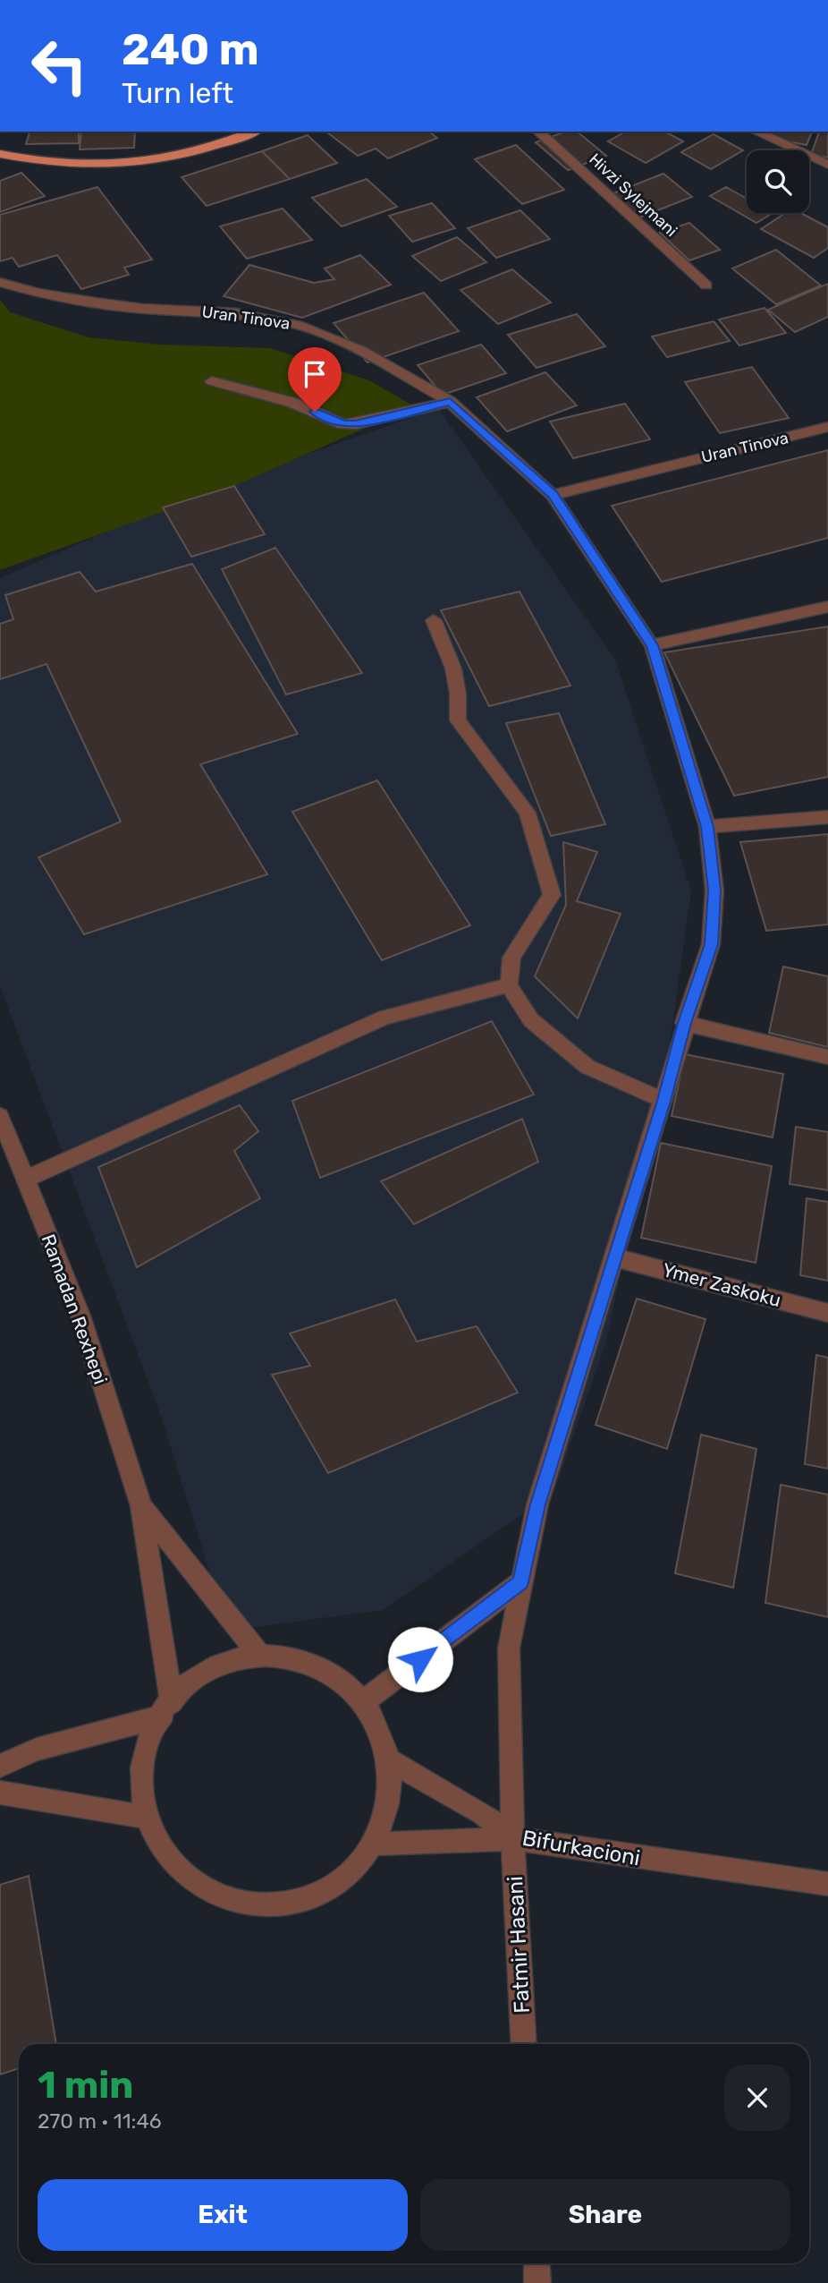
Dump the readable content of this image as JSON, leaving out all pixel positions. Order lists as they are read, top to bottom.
{
  "streets": {
    "street": [
      "Hivzi Sylejmani",
      "Uran Tinova",
      "Ymer Zaskoku",
      "Ramadan Rexhepi",
      "Bifurkacioni",
      "Fatmir Hasani"
    ]
  },
  "crossings": [
    ["Uran Tinova", "Ymer Zaskoku"],
    ["Uran Tinova", "Bifurkacioni"],
    ["Bifurkacioni", "Fatmir Hasani"]
  ],
  "page": {
    "turn": ["240 m", "Turn left"],
    "heading": ["1 min", "270 m · 11:46"],
    "buttons": ["Exit", "Share"]
  }
}
